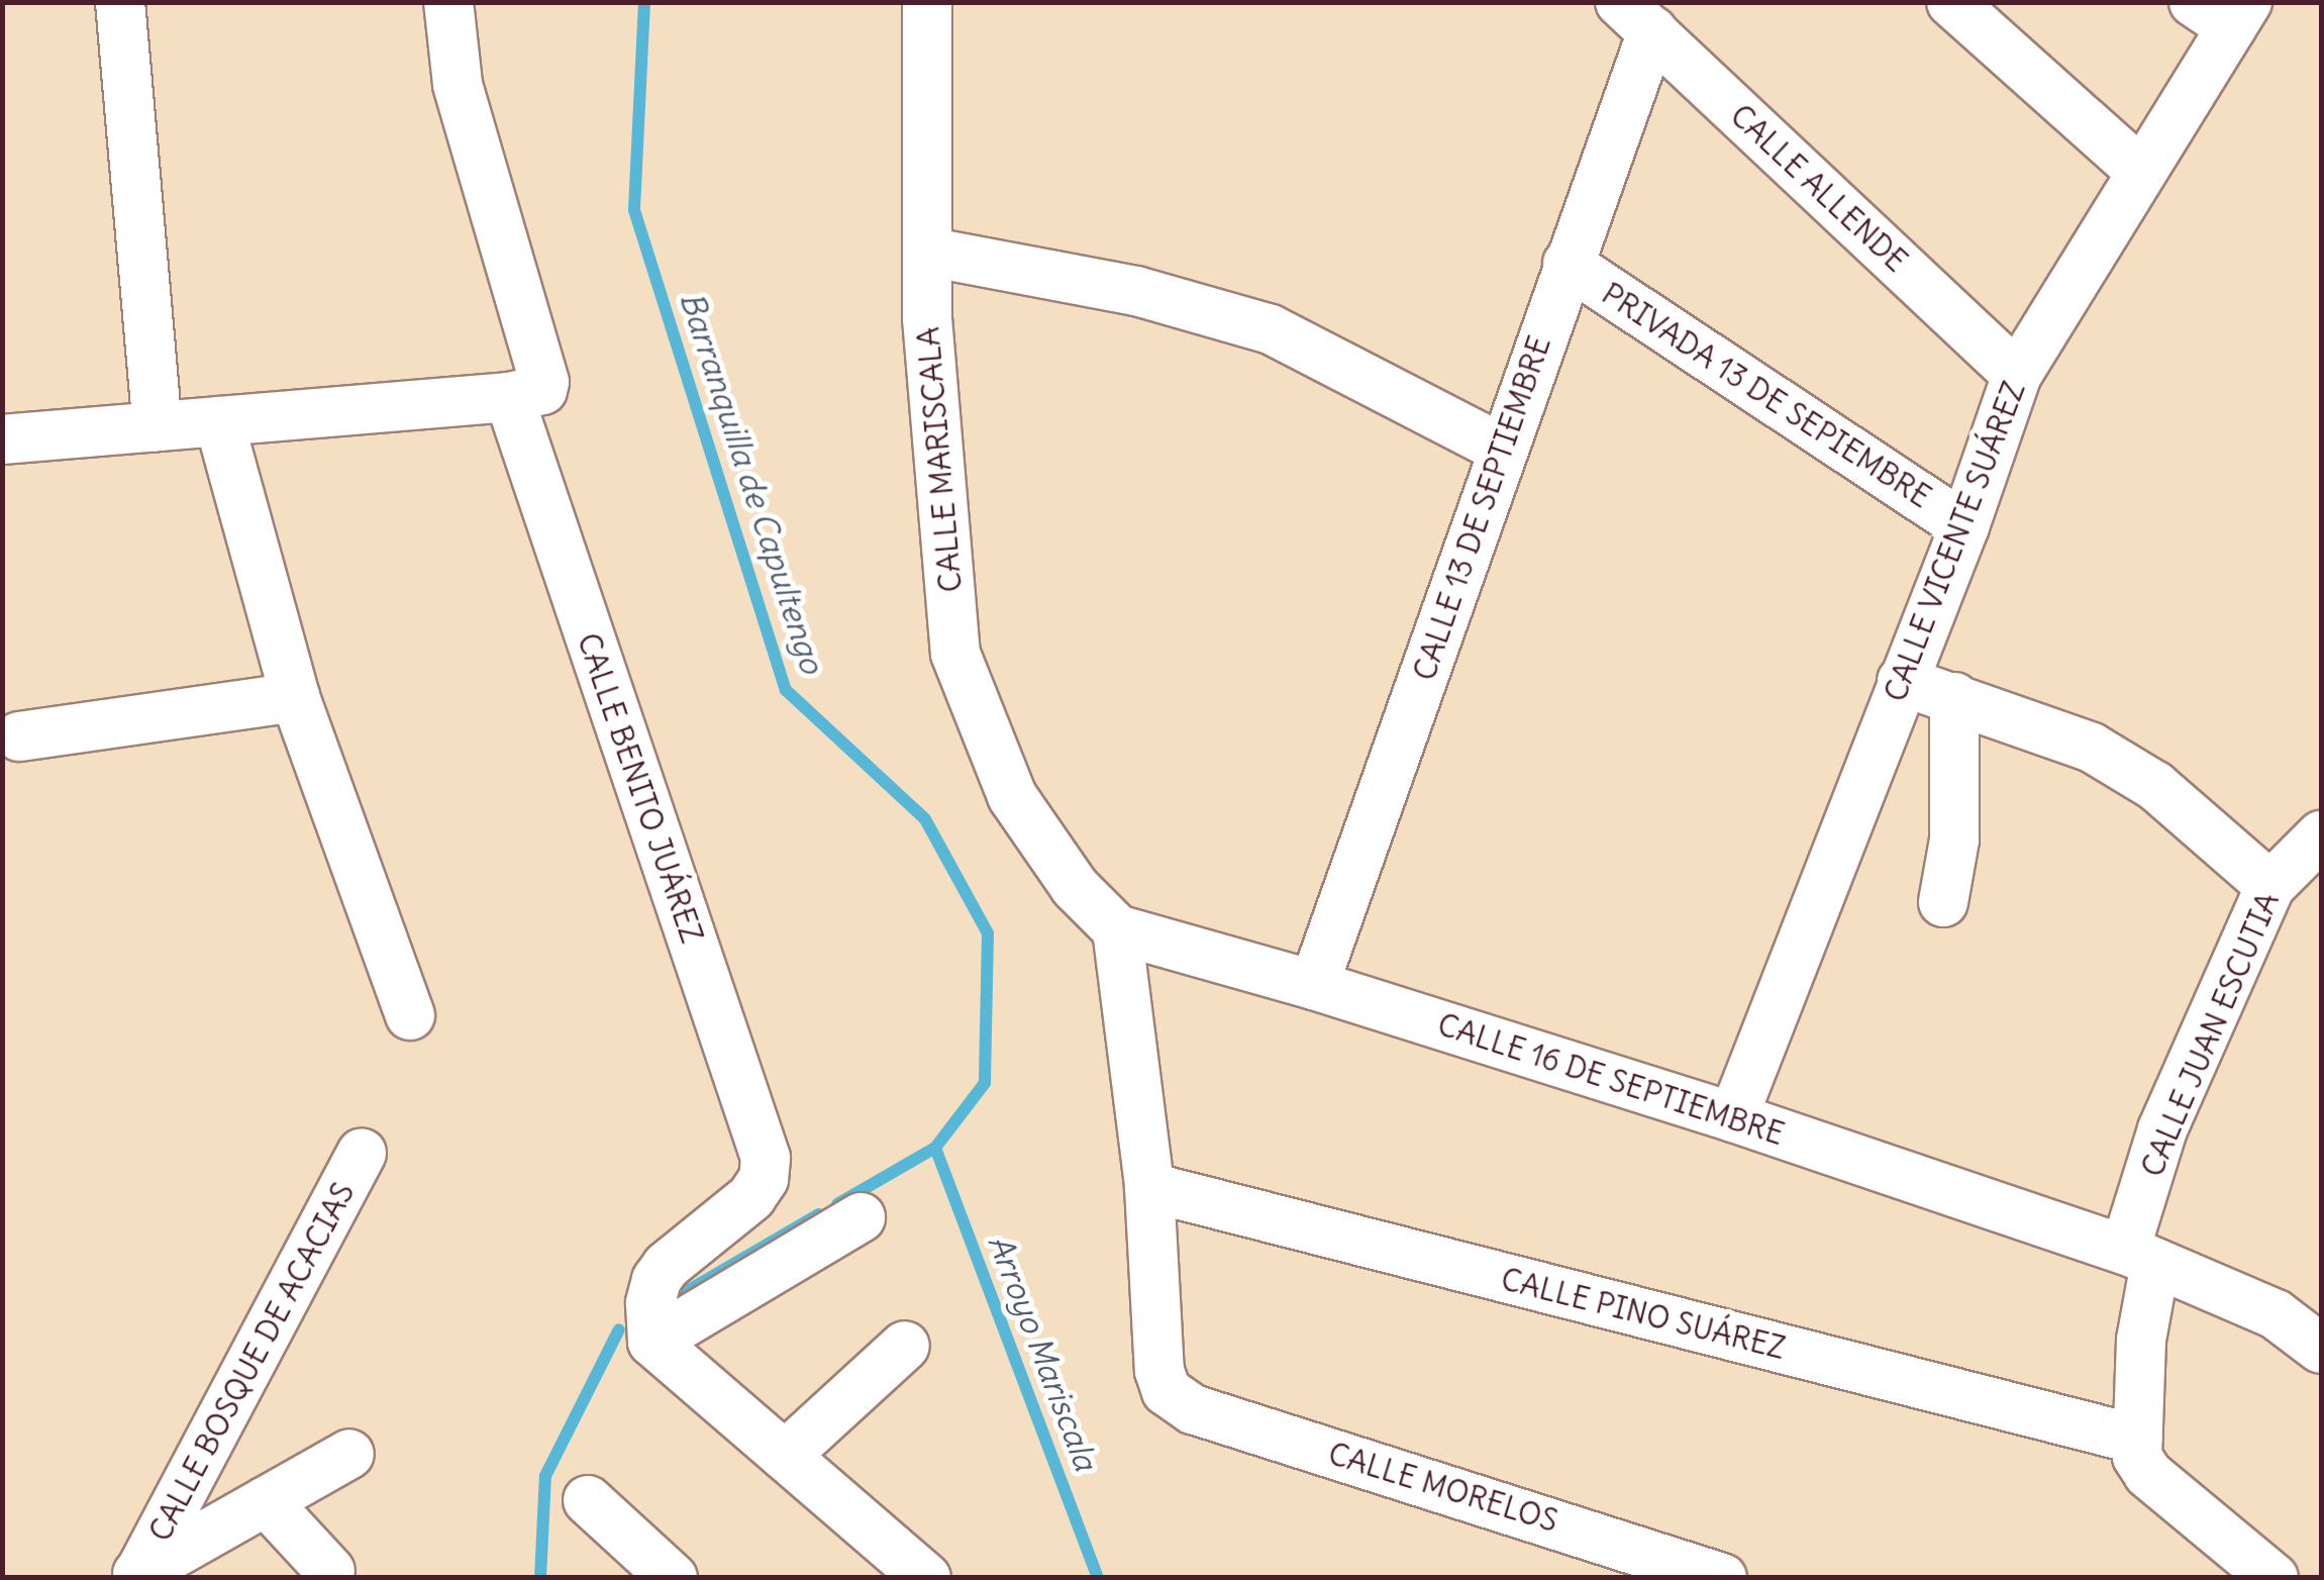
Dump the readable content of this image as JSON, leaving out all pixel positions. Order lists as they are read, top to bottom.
{
  "streets": {
    "street": [
      "CALLE ALLENDE",
      "PRIVADA 13 DE SEPIEMBRE",
      "CALLE MARISCALA",
      "CALLE 13 DE SEPTIEMBRE",
      "CALLE VICENTE SUÁREZ",
      "CALLE BENITO JUÁREZ",
      "CALLE JUAN ESCUTIA",
      "CALLE 16 DE SEPTIEMBRE",
      "CALLE PINO SUÁREZ",
      "CALLE BOSQUE DE ACACIAS",
      "CALLE MORELOS"
    ]
  },
  "crossings": [
    ["CALLE ALLENDE", "CALLE 13 DE SEPTIEMBRE"],
    ["CALLE ALLENDE", "CALLE VICENTE SUÁREZ"],
    ["PRIVADA 13 DE SEPIEMBRE", "CALLE 13 DE SEPTIEMBRE"],
    ["PRIVADA 13 DE SEPIEMBRE", "CALLE VICENTE SUÁREZ"],
    ["CALLE MARISCALA", "CALLE 16 DE SEPTIEMBRE"],
    ["CALLE 13 DE SEPTIEMBRE", "CALLE 16 DE SEPTIEMBRE"],
    ["CALLE VICENTE SUÁREZ", "CALLE 16 DE SEPTIEMBRE"],
    ["CALLE JUAN ESCUTIA", "CALLE 16 DE SEPTIEMBRE"],
    ["CALLE PINO SUÁREZ", "CALLE MORELOS"]
  ],
  "water": ["Barranquilla de Capultengo", "Arroyo Mariscala"]
}
